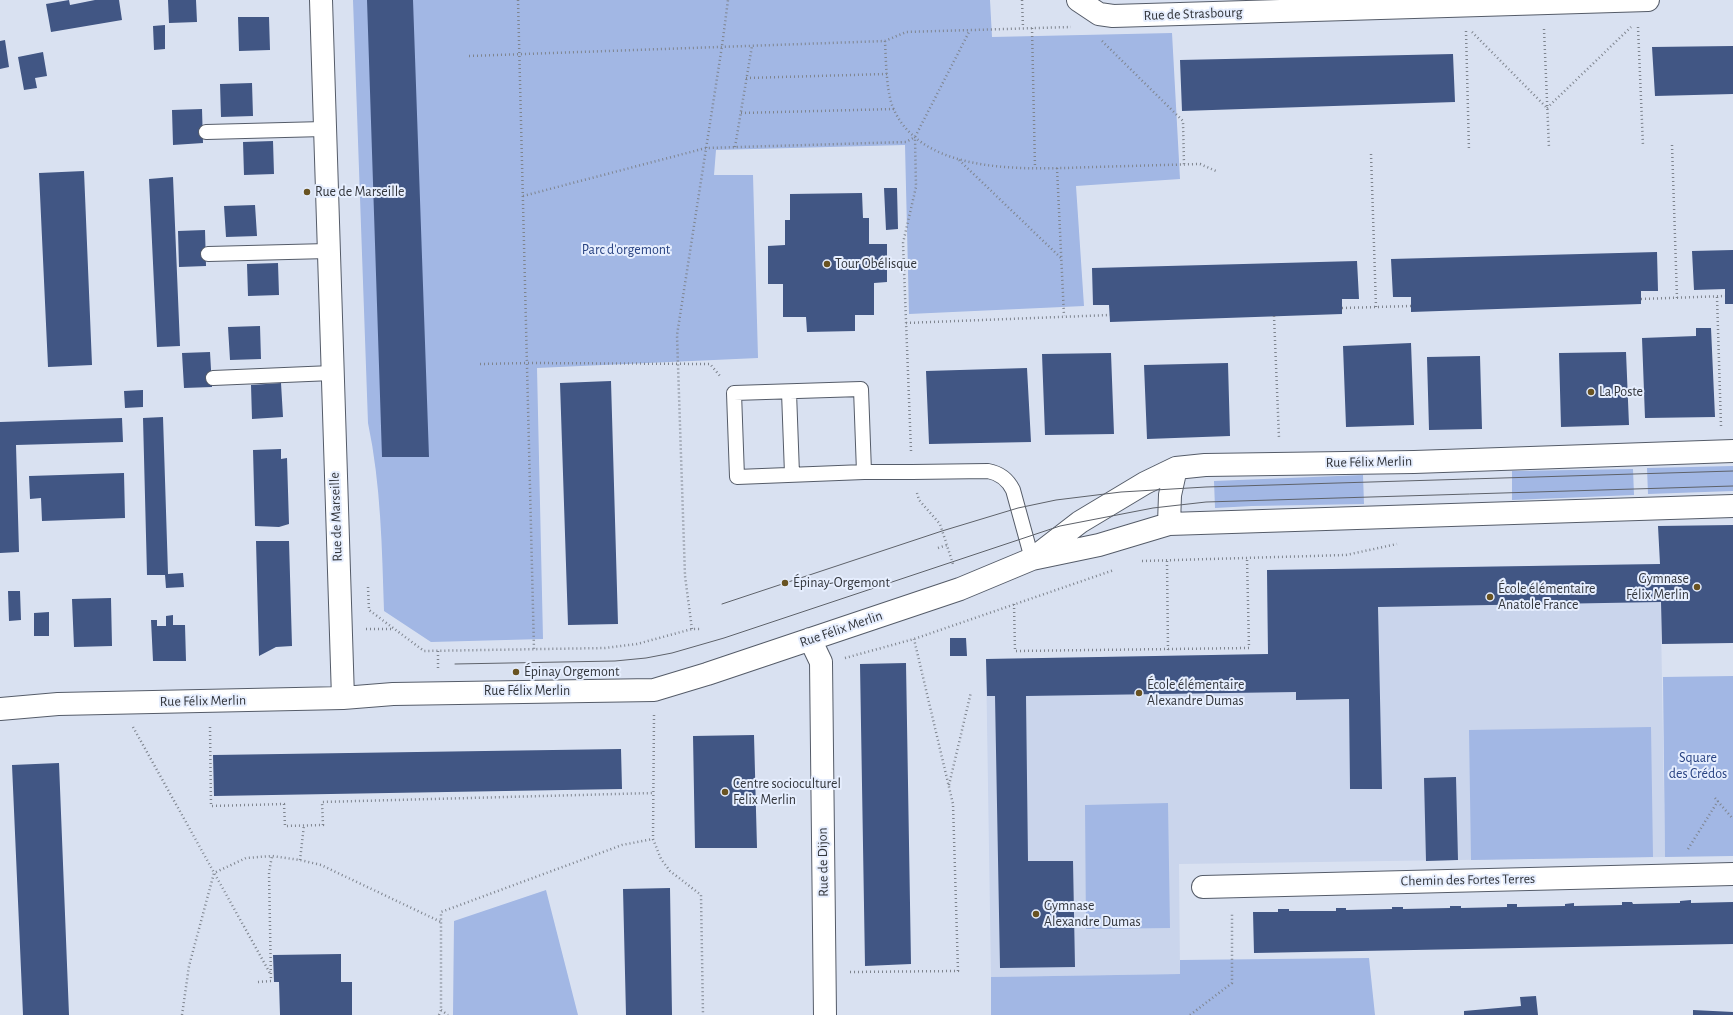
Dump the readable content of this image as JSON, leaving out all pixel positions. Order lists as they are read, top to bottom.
{
  "streets": {
    "street": [
      "Rue de Strasbourg",
      "Rue Félix Merlin",
      "Rue de Marseille",
      "Rue de Dijon",
      "Chemin des Fortes Terres"
    ]
  },
  "crossings": [
    ["Rue Félix Merlin", "Rue de Marseille"],
    ["Rue Félix Merlin", "Rue de Dijon"]
  ],
  "parks": ["Parc d'orgemont", "Square des Crédos"],
  "places": [
    "Rue de Marseille",
    "Tour Obélisque",
    "La Poste",
    "Épinay-Orgemont",
    "Gymnase Félix Merlin",
    "École élémentaire Anatole France",
    "Épinay Orgemont",
    "École élémentaire Alexandre Dumas",
    "Centre socioculturel Felix Merlin",
    "Gymnase Alexandre Dumas"
  ]
}
